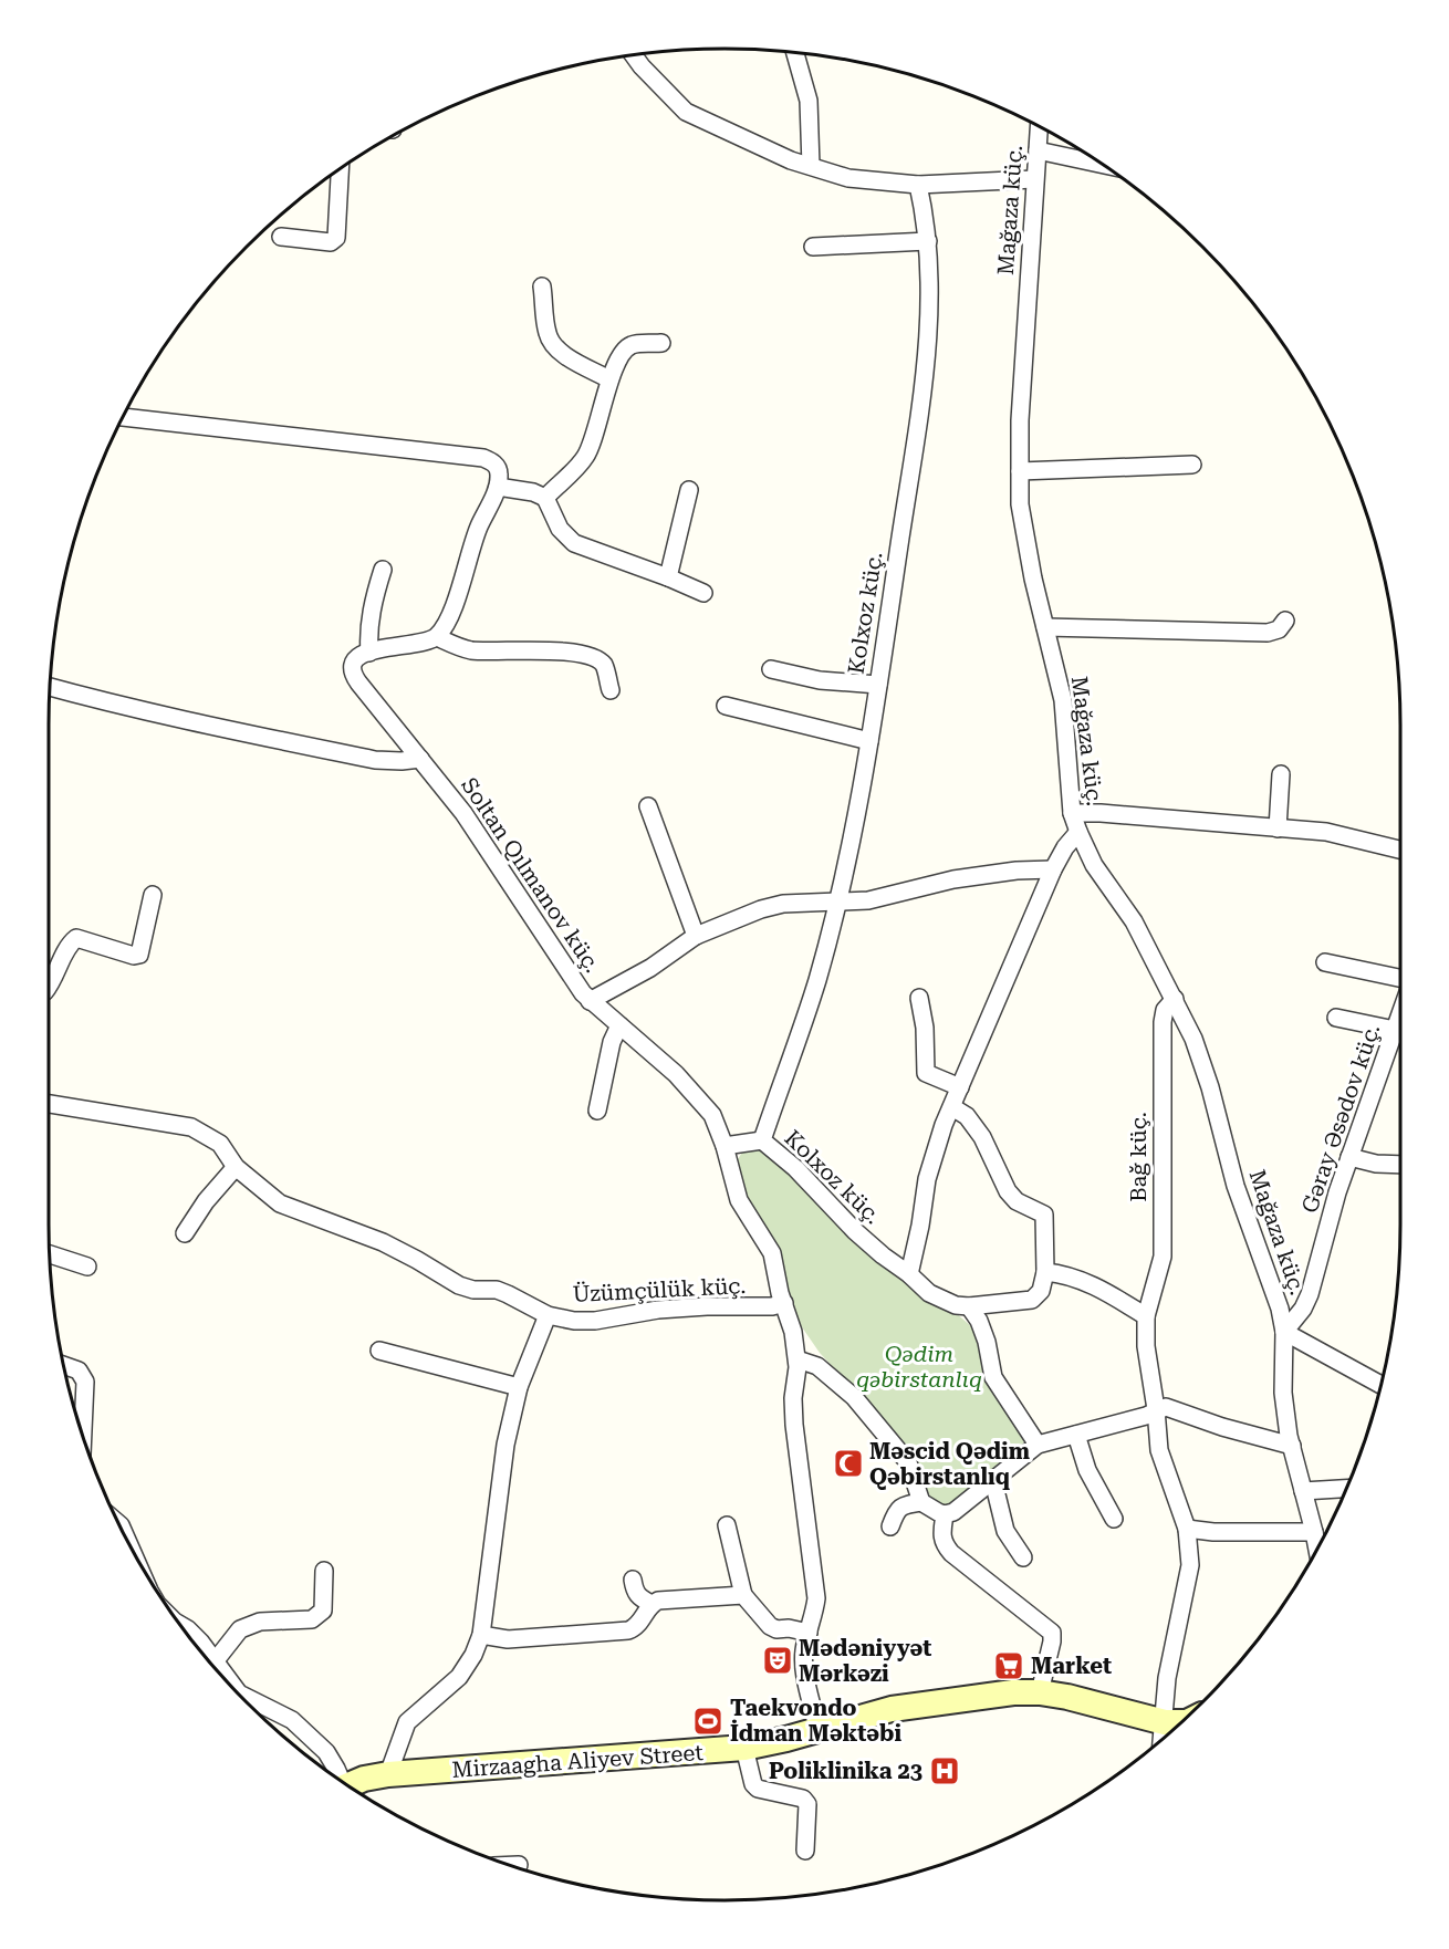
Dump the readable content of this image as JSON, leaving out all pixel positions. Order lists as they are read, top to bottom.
{
  "streets": {
    "street": [
      "Mağaza küç.",
      "Kolxoz küç.",
      "Soltan Qılmanov küç.",
      "Gəray Əsədov küç.",
      "Bağ küç.",
      "Üzümçülük küç.",
      "Mirzaagha Aliyev Street"
    ]
  },
  "crossings": [
    ["Mağaza küç.", "Gəray Əsədov küç."],
    ["Mağaza küç.", "Bağ küç."],
    ["Soltan Qılmanov küç.", "Üzümçülük küç."],
    ["Soltan Qılmanov küç.", "Mirzaagha Aliyev Street"]
  ],
  "parks": ["Qədim qəbirstanlıq"],
  "places": {
    "mosque": ["Məscid Qədim Qəbirstanlıq"],
    "theatre": ["Mədəniyyət Mərkəzi"],
    "supermarket": ["Market"],
    "sports": ["Taekvondo İdman Məktəbi"],
    "hospital": ["Poliklinika 23"]
  }
}
